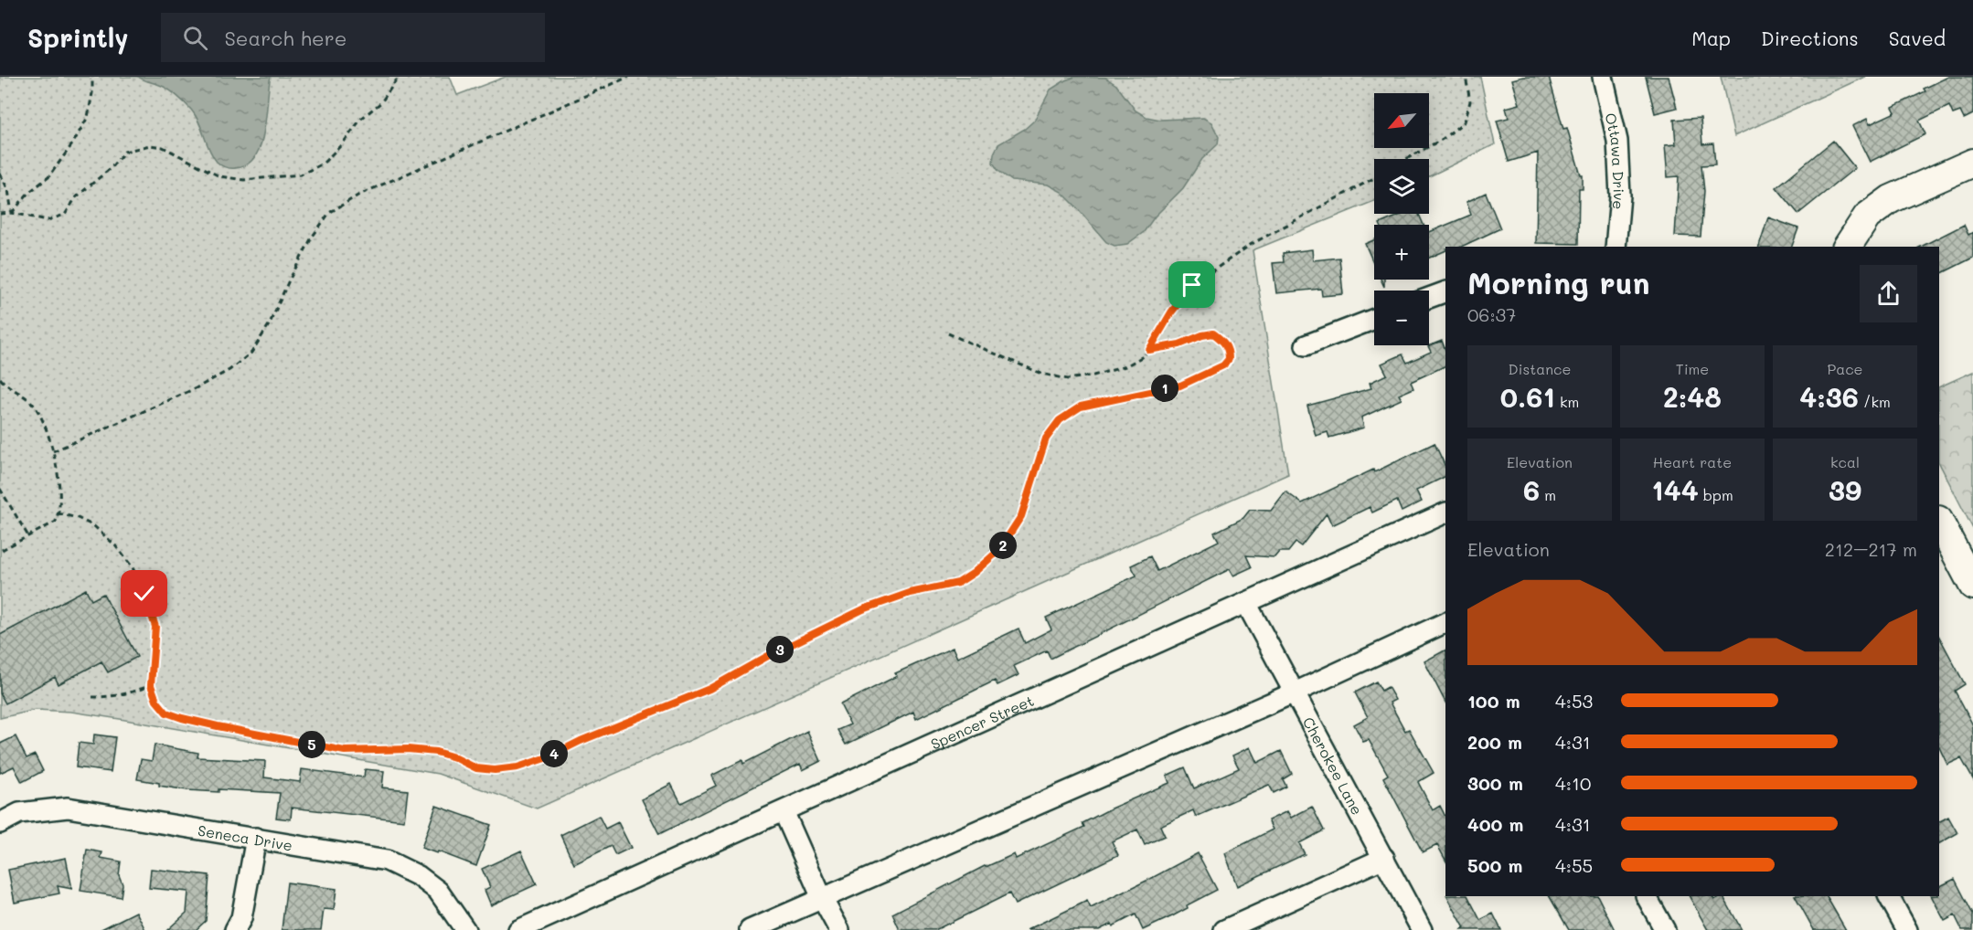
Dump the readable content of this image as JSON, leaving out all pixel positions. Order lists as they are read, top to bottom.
{
  "streets": {
    "street": [
      "Ottawa Drive",
      "Spencer Street",
      "Cherokee Lane",
      "Seneca Drive"
    ]
  },
  "crossings": [
    ["Spencer Street", "Cherokee Lane"]
  ],
  "north": "bottom left",
  "page": {
    "header": "Sprintly",
    "search": "Search here",
    "nav": ["Map", "Directions", "Saved"],
    "map_buttons": ["+", "−"],
    "heading": ["Morning run", "06:37"],
    "stats": [
      ["Distance", "0.61 km"],
      ["Time", "2:48"],
      ["Pace", "4:36 /km"],
      ["Elevation", "6 m"],
      ["Heart rate", "144 bpm"],
      ["kcal", "39"]
    ],
    "pins": [
      "1",
      "2",
      "3",
      "5",
      "4"
    ],
    "chart": ["Elevation", "212–217 m"],
    "list": [
      {
        "name": "100 m",
        "note": "4:53"
      },
      {
        "name": "200 m",
        "note": "4:31"
      },
      {
        "name": "300 m",
        "note": "4:10"
      },
      {
        "name": "400 m",
        "note": "4:31"
      },
      {
        "name": "500 m",
        "note": "4:55"
      }
    ]
  }
}
